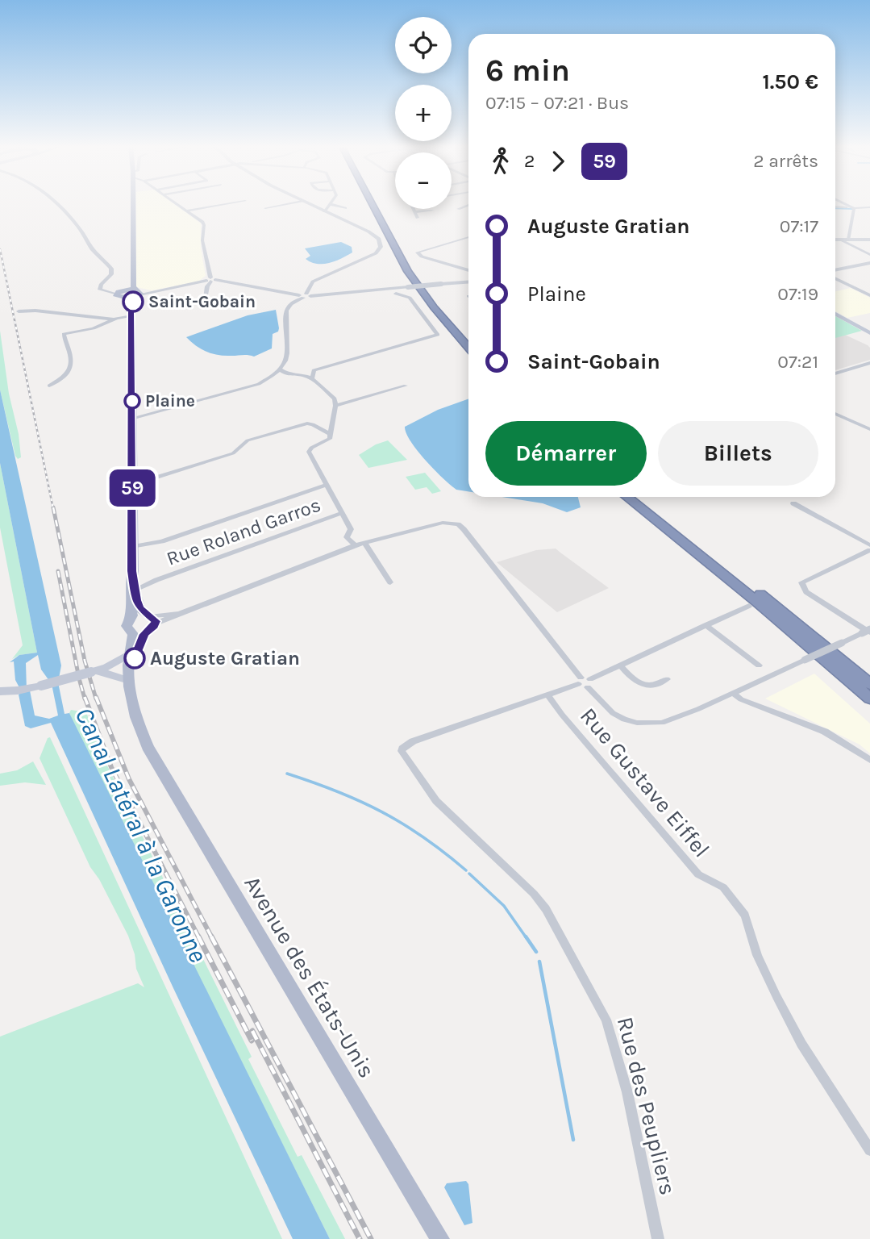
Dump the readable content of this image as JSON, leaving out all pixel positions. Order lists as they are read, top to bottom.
{
  "streets": {
    "main road": ["Avenue des États-Unis"],
    "street": ["Rue Roland Garros", "Rue Gustave Eiffel", "Rue des Peupliers"]
  },
  "crossings": [
    ["Rue Gustave Eiffel", "Rue des Peupliers"]
  ],
  "water": ["Canal Latéral à la Garonne"],
  "places": ["Saint-Gobain", "Plaine", "Auguste Gratian"],
  "lines": ["bus line 59"],
  "page": {
    "on_map": "59",
    "map_buttons": ["+", "−"],
    "heading": ["6 min", "07:15 – 07:21 · Bus", "1.50 €"],
    "legs": ["2", "59", "2 arrêts"],
    "list": [
      {
        "name": "Auguste Gratian",
        "value": "07:17"
      },
      {
        "name": "Plaine",
        "value": "07:19"
      },
      {
        "name": "Saint-Gobain",
        "value": "07:21"
      }
    ],
    "buttons": ["Démarrer", "Billets"]
  }
}
